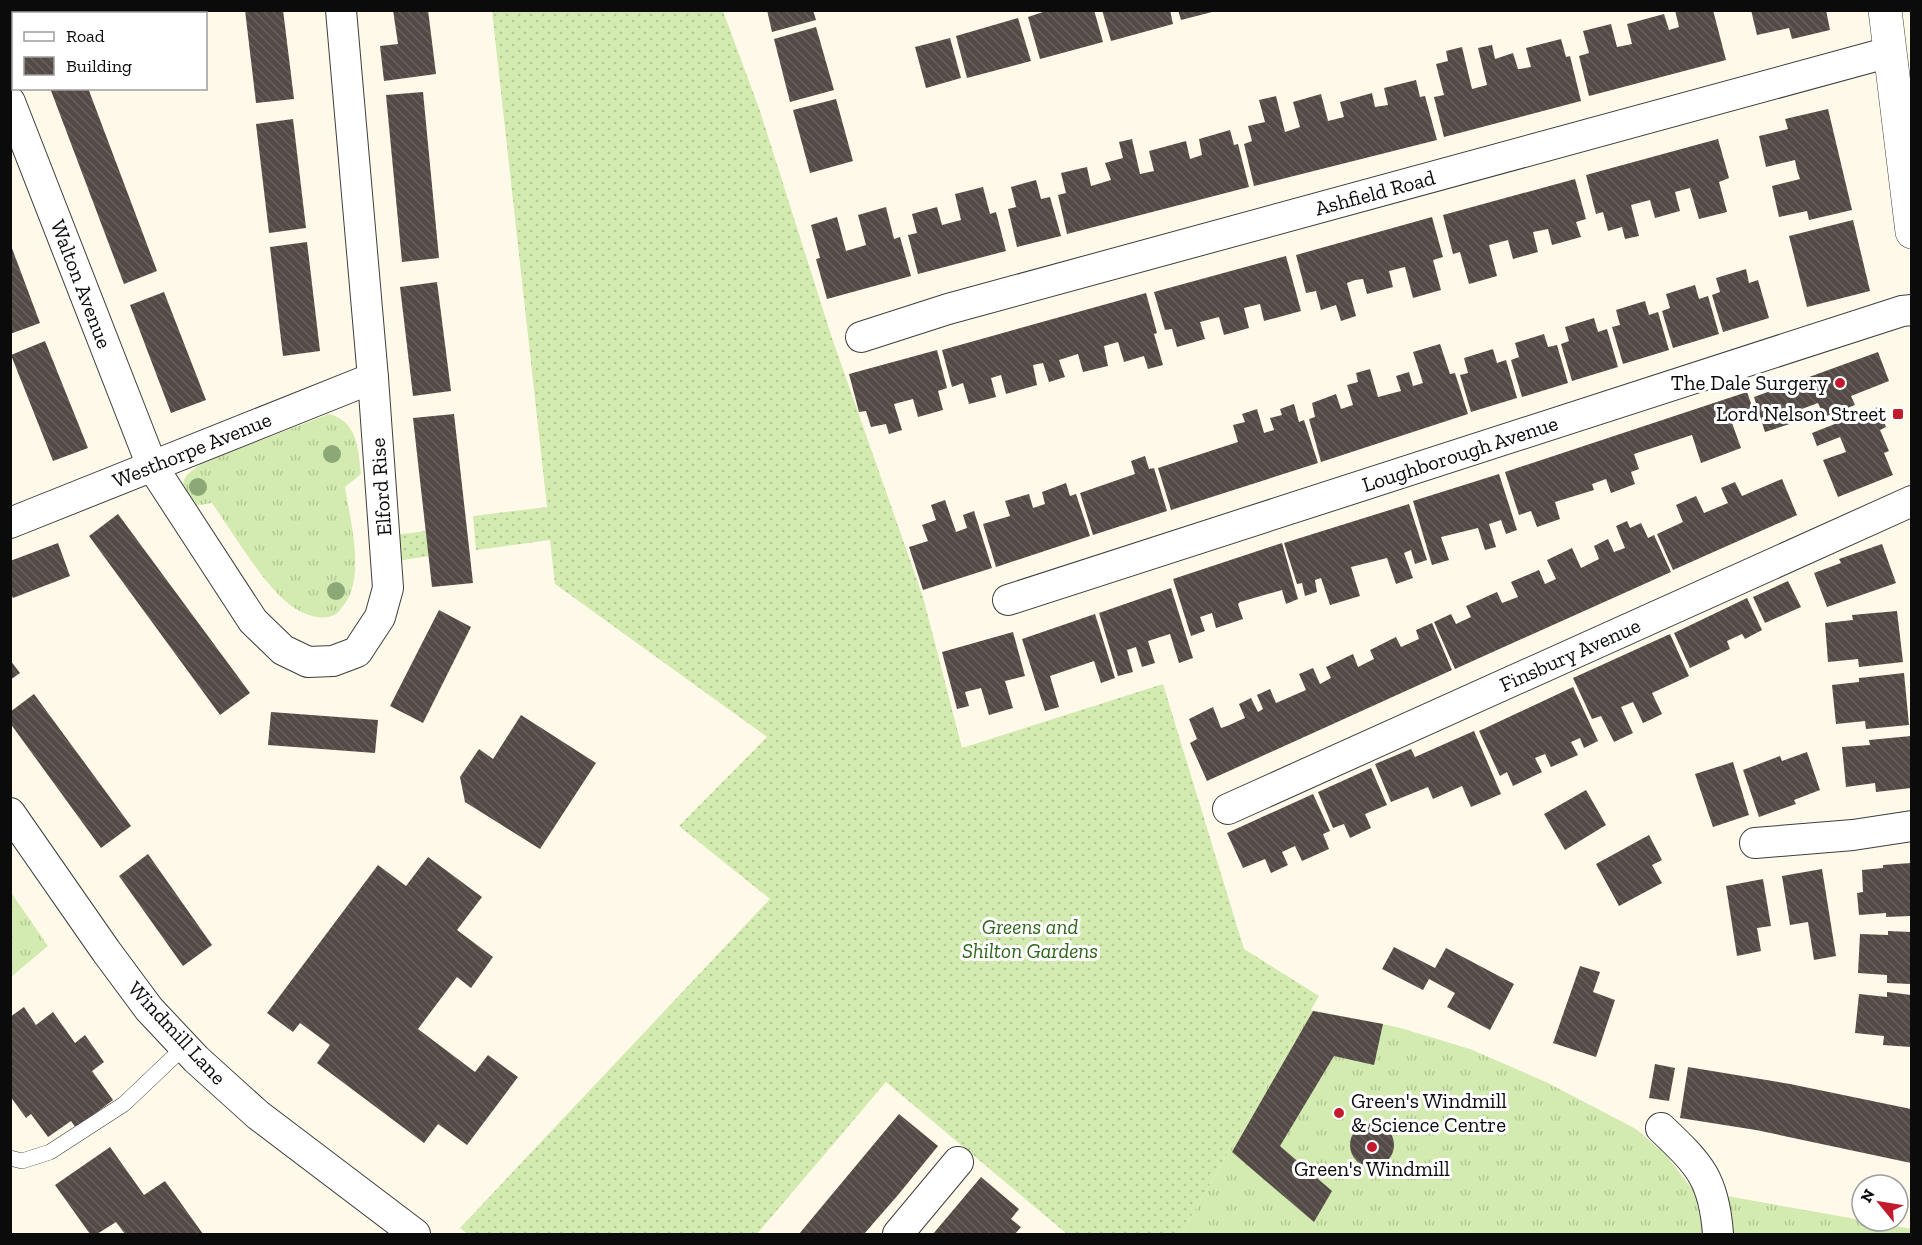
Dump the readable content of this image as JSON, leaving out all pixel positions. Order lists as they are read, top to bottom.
{
  "streets": {
    "street": [
      "Ashfield Road",
      "Walton Avenue",
      "Westhorpe Avenue",
      "Loughborough Avenue",
      "Elford Rise",
      "Finsbury Avenue",
      "Windmill Lane"
    ]
  },
  "crossings": [
    ["Walton Avenue", "Westhorpe Avenue"],
    ["Walton Avenue", "Elford Rise"],
    ["Westhorpe Avenue", "Elford Rise"]
  ],
  "parks": ["Greens and Shilton Gardens"],
  "places": {
    "other": ["The Dale Surgery", "Green's Windmill & Science Centre", "Green's Windmill"],
    "transit": ["Lord Nelson Street"]
  },
  "legend": ["Road", "Building"],
  "north": "top left"
}
